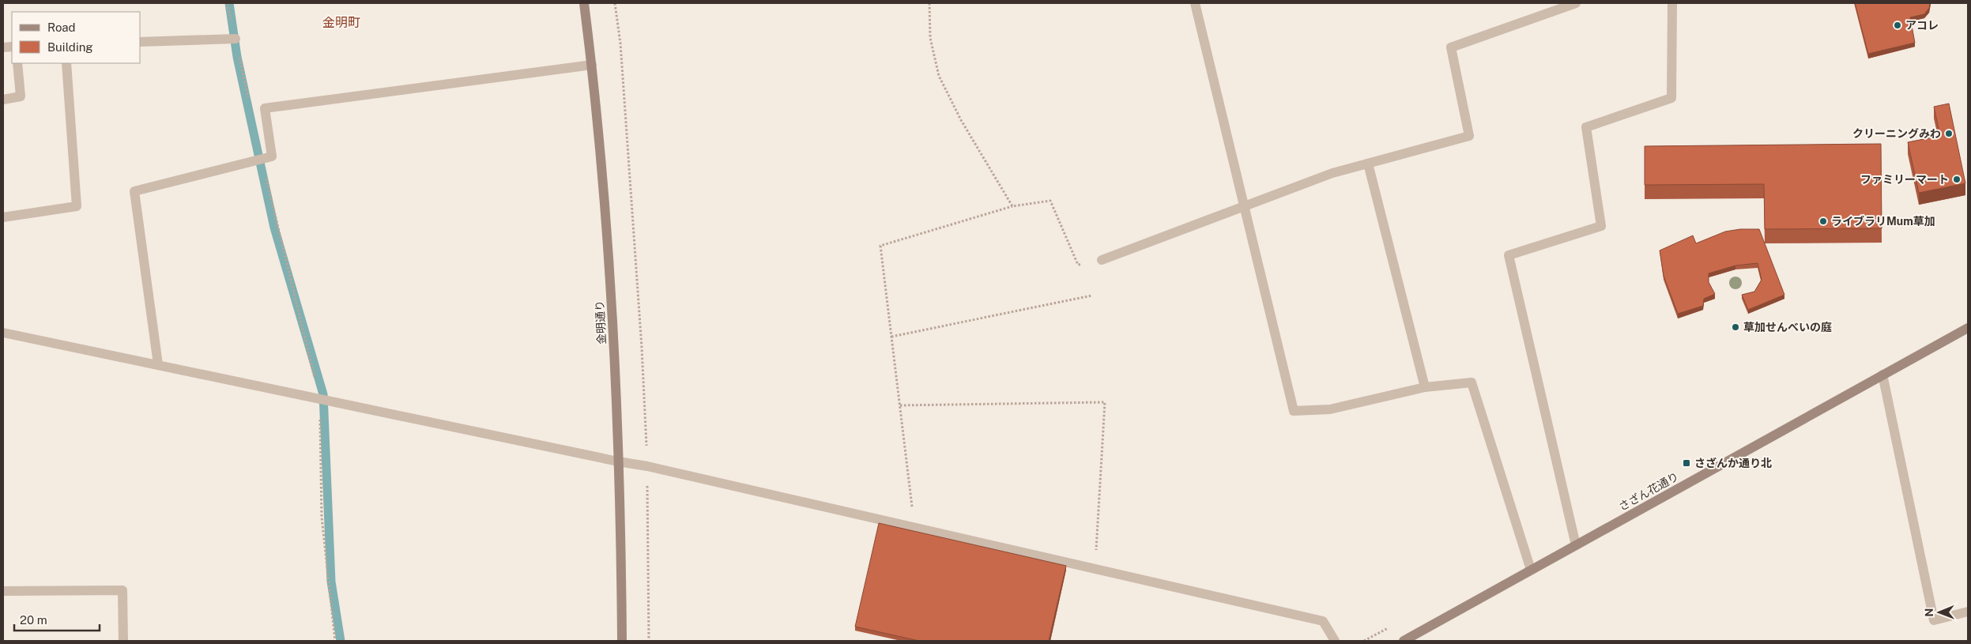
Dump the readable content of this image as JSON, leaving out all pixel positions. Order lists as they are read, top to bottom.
{
  "streets": {
    "street": ["金明通り", "さざん花通り"]
  },
  "districts": ["金明町"],
  "places": {
    "other": [
      "アコレ",
      "クリーニングみわ",
      "ファミリーマート",
      "ライブラリMum草加",
      "草加せんべいの庭"
    ],
    "transit": ["さざんか通り北"]
  },
  "legend": ["Road", "Building"],
  "scale_bar": "20 m",
  "north": "left"
}
